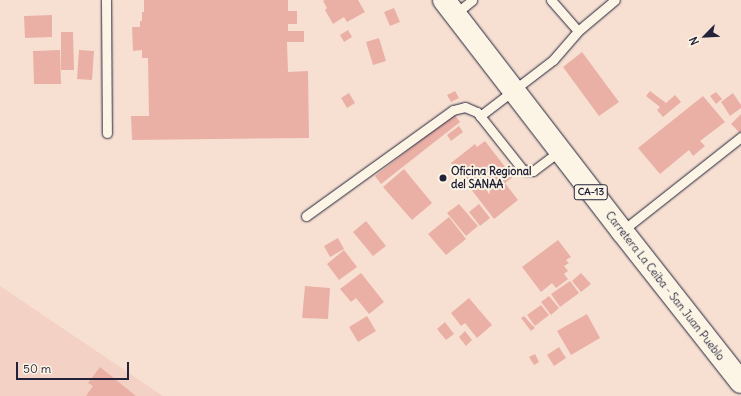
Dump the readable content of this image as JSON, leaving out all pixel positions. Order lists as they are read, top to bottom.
{
  "streets": {
    "main road": ["CA-13", "Carretera La Ceiba - San Juan Pueblo"]
  },
  "places": ["Oficina Regional del SANAA"],
  "scale_bar": "50 m",
  "north": "bottom left"
}
